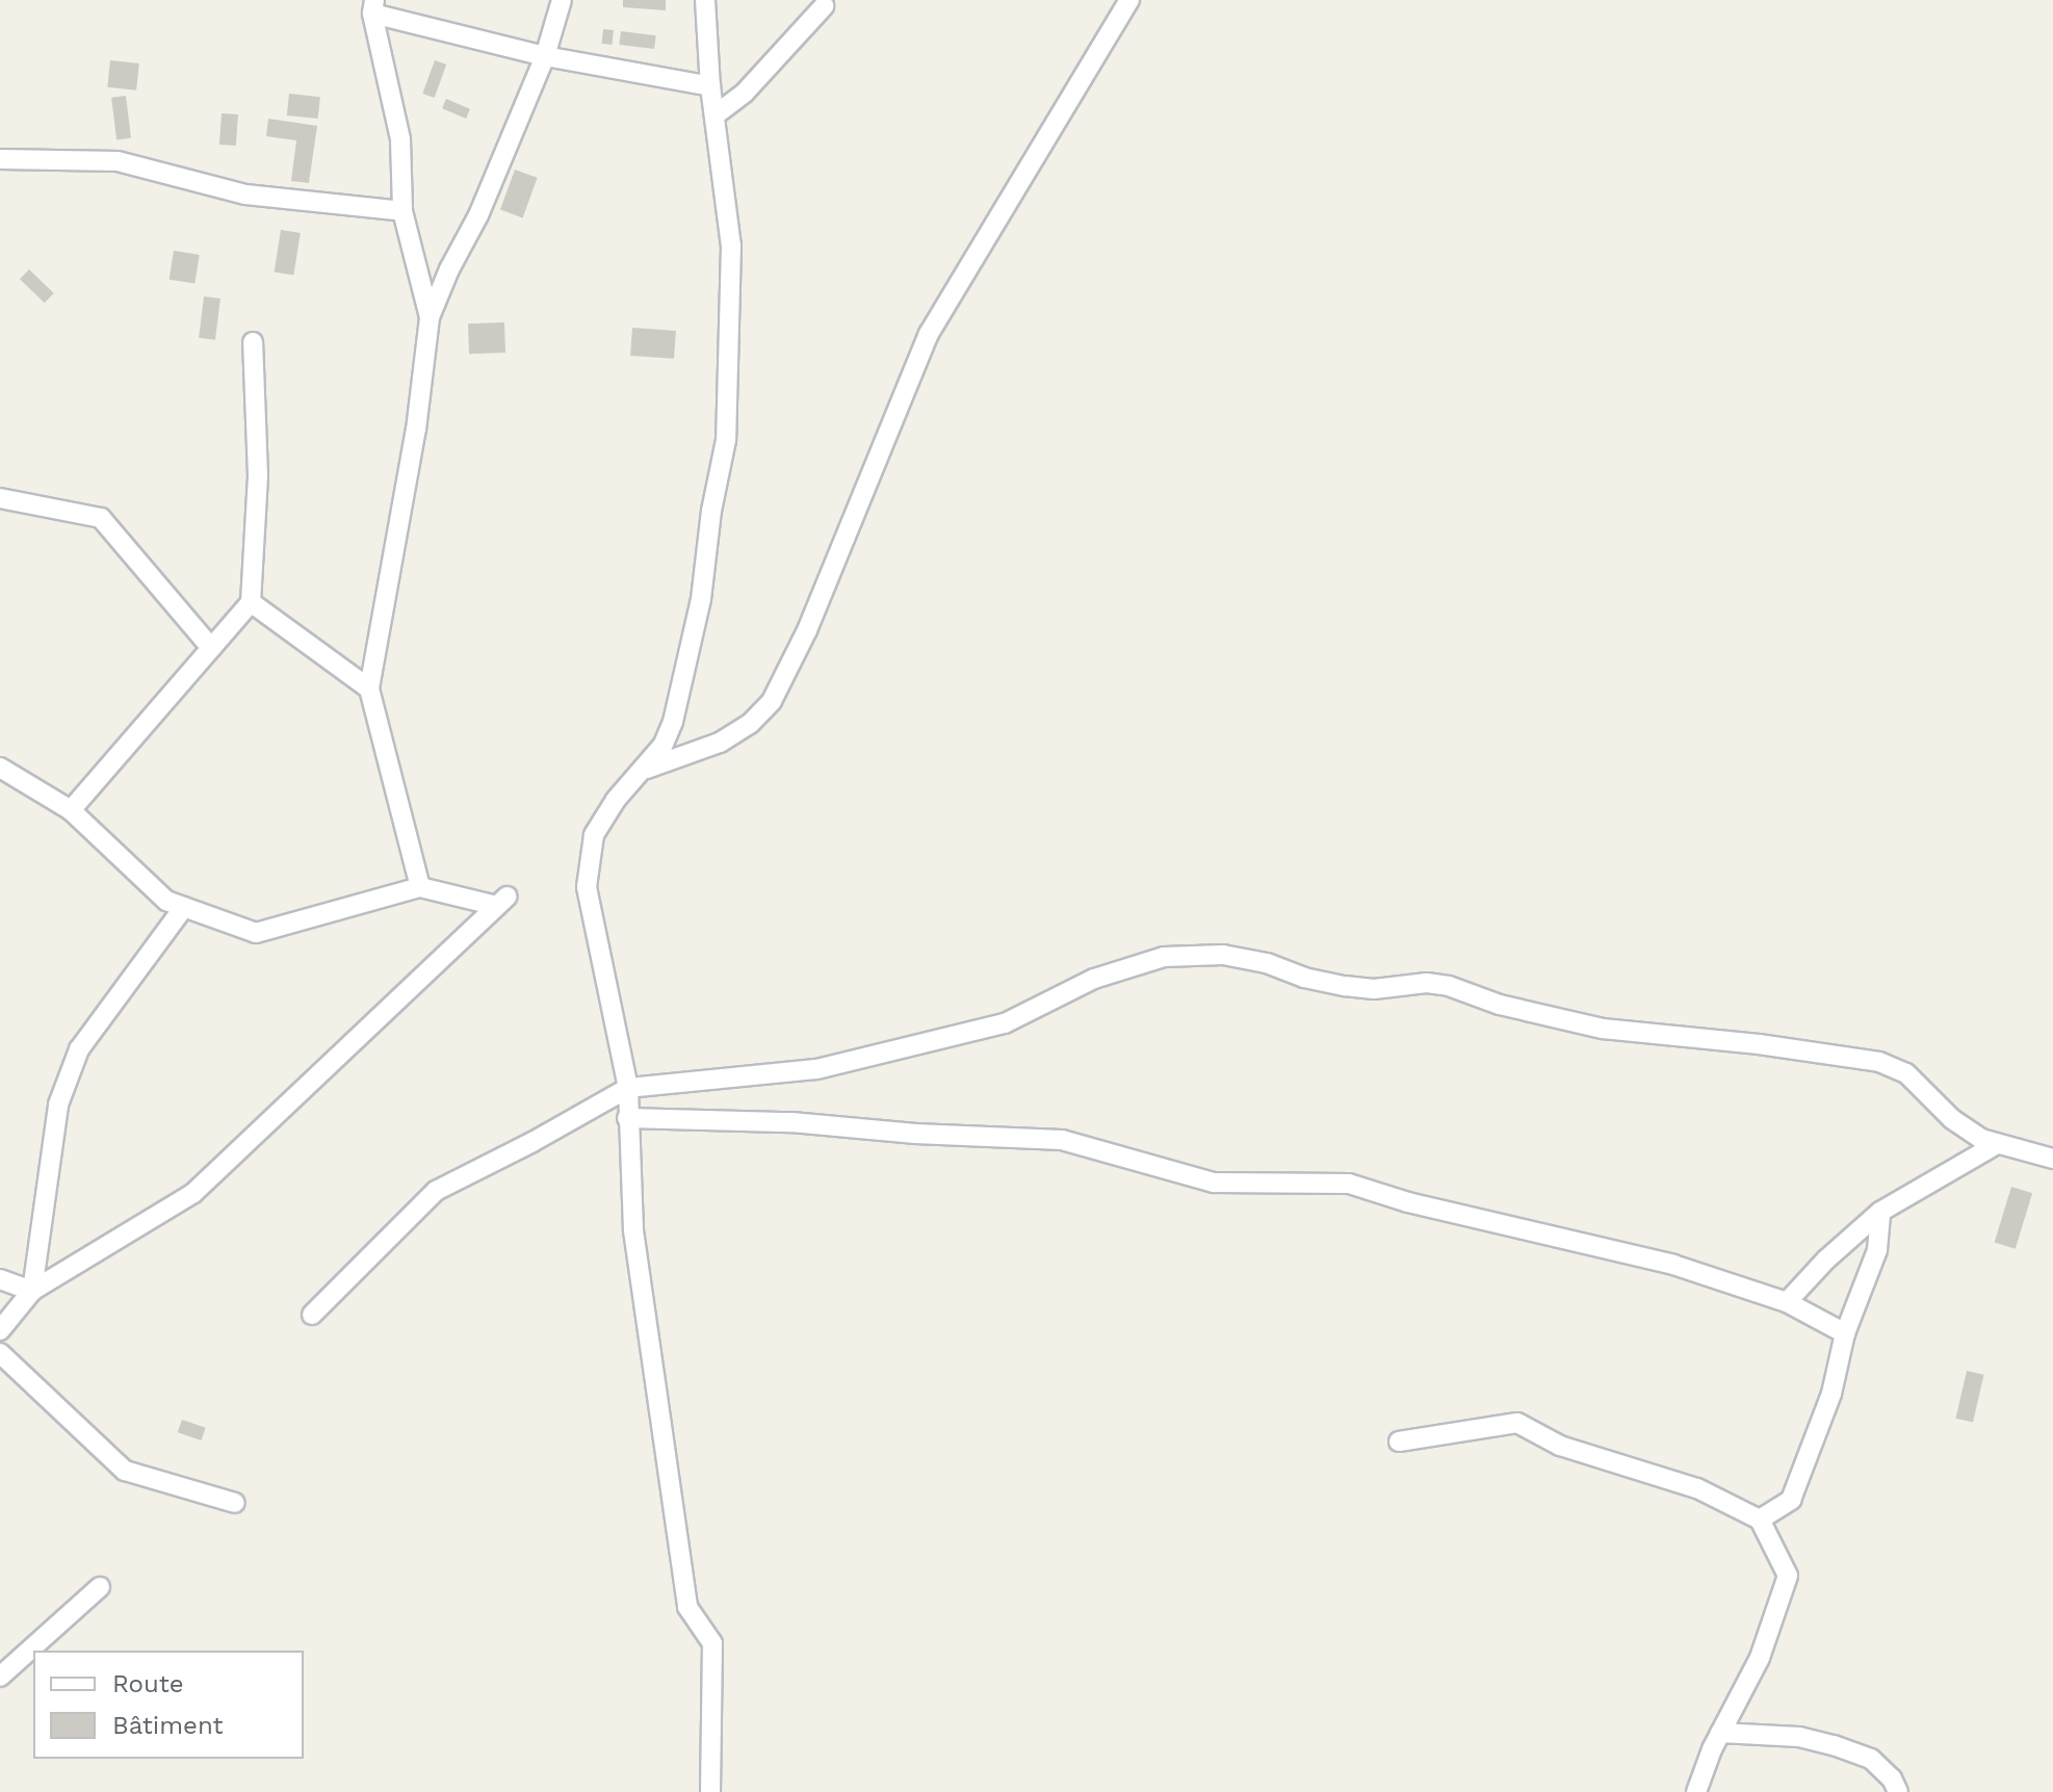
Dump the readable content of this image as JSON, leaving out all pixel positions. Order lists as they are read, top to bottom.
{
  "legend": ["Route", "Bâtiment"]
}
